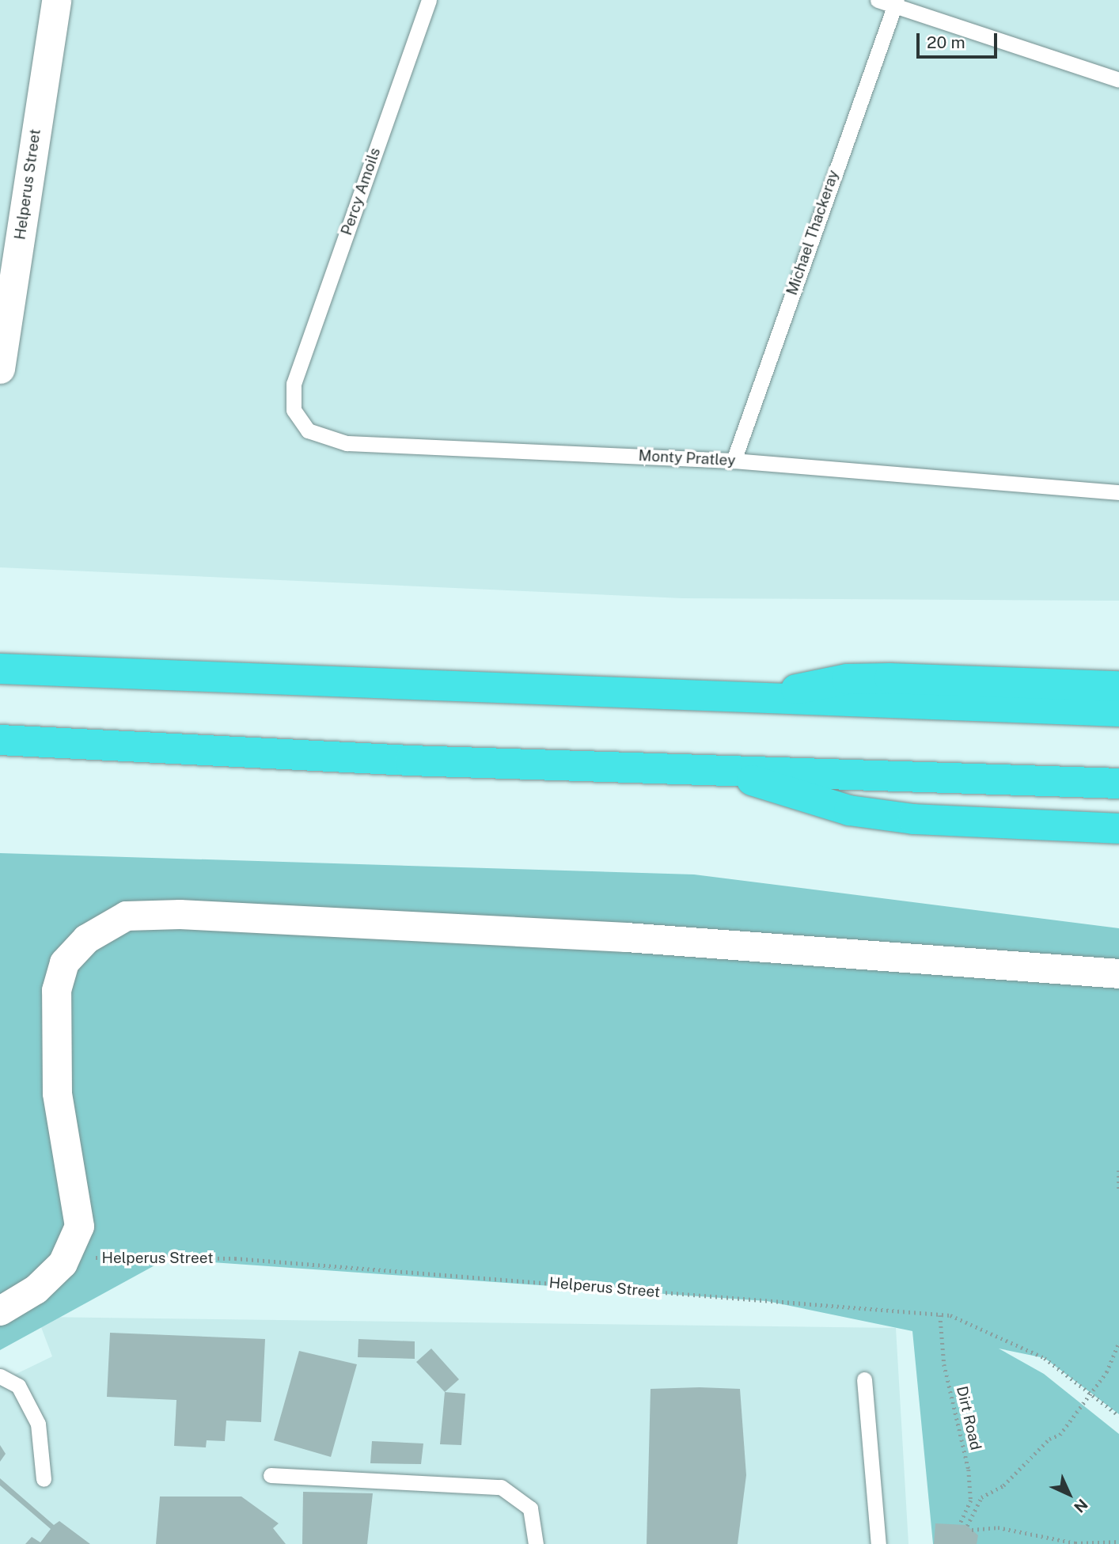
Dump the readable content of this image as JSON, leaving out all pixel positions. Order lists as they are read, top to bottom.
{
  "streets": {
    "street": ["Helperus Street"],
    "lane": ["Percy Amoils", "Michael Thackeray", "Monty Pratley"],
    "path": ["Dirt Road"]
  },
  "crossings": [
    ["Helperus Street", "Dirt Road"],
    ["Percy Amoils", "Monty Pratley"],
    ["Michael Thackeray", "Monty Pratley"]
  ],
  "scale_bar": "20 m",
  "north": "bottom right"
}
